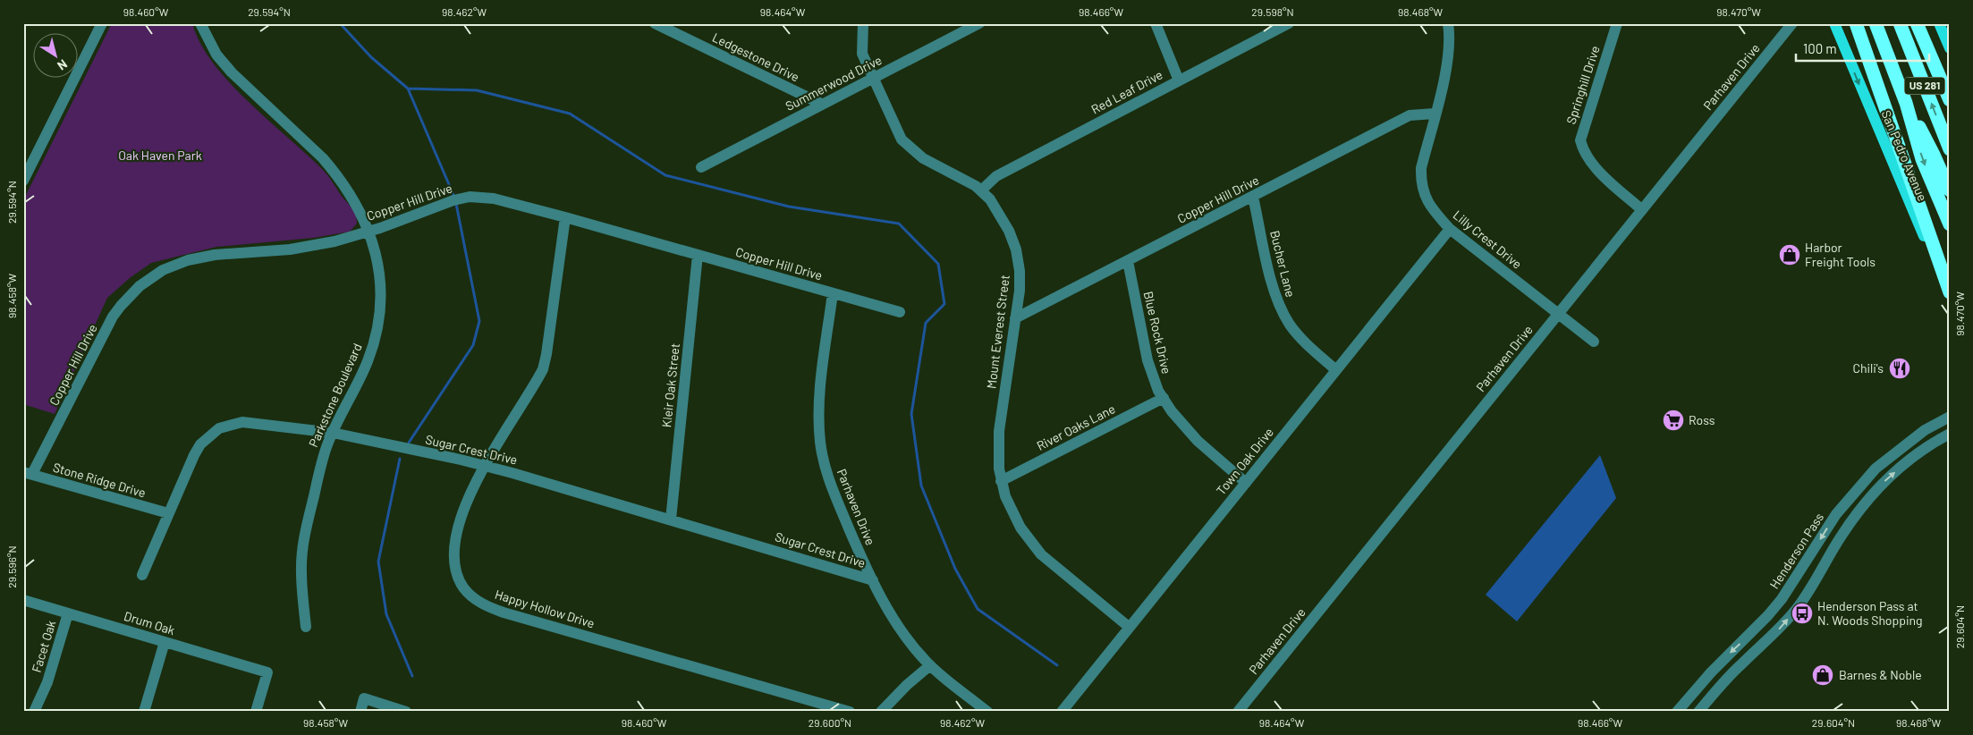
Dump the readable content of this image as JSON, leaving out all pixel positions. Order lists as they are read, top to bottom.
{
  "streets": {
    "highway": ["US 281"],
    "main road": ["San Pedro Avenue"],
    "street": [
      "Ledgestone Drive",
      "Parhaven Drive",
      "Summerwood Drive",
      "Springhill Drive",
      "Red Leaf Drive",
      "Copper Hill Drive",
      "Lilly Crest Drive",
      "Bucher Lane",
      "Mount Everest Street",
      "Blue Rock Drive",
      "Kleir Oak Street",
      "Parkstone Boulevard",
      "River Oaks Lane",
      "Sugar Crest Drive",
      "Town Oak Drive",
      "Stone Ridge Drive",
      "Henderson Pass",
      "Happy Hollow Drive",
      "Drum Oak",
      "Facet Oak"
    ]
  },
  "crossings": [
    ["Ledgestone Drive", "Summerwood Drive"],
    ["Parhaven Drive", "Springhill Drive"],
    ["Parhaven Drive", "Copper Hill Drive"],
    ["Parhaven Drive", "Lilly Crest Drive"],
    ["Parhaven Drive", "Sugar Crest Drive"],
    ["Summerwood Drive", "Mount Everest Street"],
    ["Red Leaf Drive", "Mount Everest Street"],
    ["Copper Hill Drive", "Lilly Crest Drive"],
    ["Copper Hill Drive", "Bucher Lane"],
    ["Copper Hill Drive", "Mount Everest Street"],
    ["Copper Hill Drive", "Blue Rock Drive"],
    ["Copper Hill Drive", "Kleir Oak Street"],
    ["Copper Hill Drive", "Parkstone Boulevard"],
    ["Copper Hill Drive", "Stone Ridge Drive"],
    ["Copper Hill Drive", "Happy Hollow Drive"],
    ["Lilly Crest Drive", "Town Oak Drive"],
    ["Bucher Lane", "Town Oak Drive"],
    ["Mount Everest Street", "River Oaks Lane"],
    ["Mount Everest Street", "Town Oak Drive"],
    ["Blue Rock Drive", "River Oaks Lane"],
    ["Blue Rock Drive", "Town Oak Drive"],
    ["Kleir Oak Street", "Sugar Crest Drive"],
    ["Parkstone Boulevard", "Sugar Crest Drive"],
    ["Sugar Crest Drive", "Stone Ridge Drive"],
    ["Sugar Crest Drive", "Happy Hollow Drive"],
    ["Drum Oak", "Facet Oak"]
  ],
  "one_way": ["San Pedro Avenue"],
  "parks": ["Oak Haven Park"],
  "places": {
    "shop": ["Harbor Freight Tools", "Barnes & Noble"],
    "restaurant": ["Chili's"],
    "supermarket": ["Ross"],
    "bus stop": ["Henderson Pass at N. Woods Shopping"]
  },
  "scale_bar": "100 m",
  "north": "bottom right",
  "coordinates": [
    "98.460°W",
    "29.594°N",
    "98.462°W",
    "98.464°W",
    "98.466°W",
    "29.598°N",
    "98.468°W",
    "98.470°W",
    "98.458°W",
    "29.596°N",
    "29.604°N",
    "29.600°N"
  ]
}
